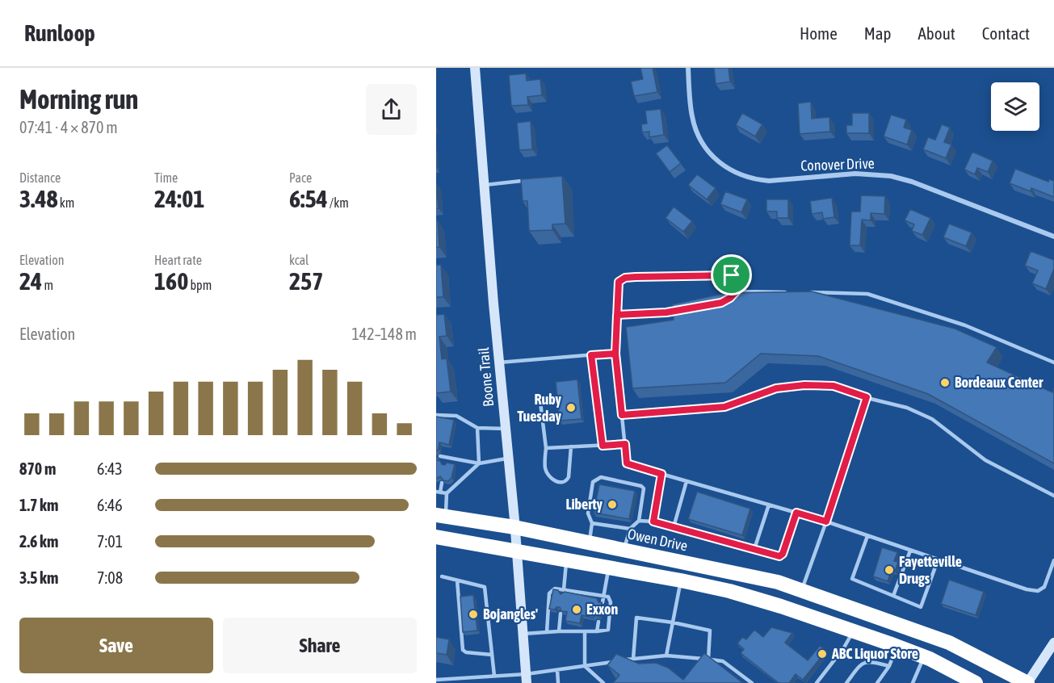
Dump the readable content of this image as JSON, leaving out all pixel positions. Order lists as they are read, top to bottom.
{
  "streets": {
    "highway": ["Owen Drive"],
    "street": ["Conover Drive", "Boone Trail"]
  },
  "crossings": [
    ["Boone Trail", "Owen Drive"]
  ],
  "places": [
    "Bordeaux Center",
    "Ruby Tuesday",
    "Liberty",
    "Fayetteville Drugs",
    "Exxon",
    "Bojangles'",
    "ABC Liquor Store"
  ],
  "page": {
    "header": "Runloop",
    "nav": [
      "Home",
      "Map",
      "About",
      "Contact"
    ],
    "heading": ["Morning run", "07:41 · 4 × 870 m"],
    "stats": [
      ["Distance", "3.48 km"],
      ["Time", "24:01"],
      ["Pace", "6:54 /km"],
      ["Elevation", "24 m"],
      ["Heart rate", "160 bpm"],
      ["kcal", "257"]
    ],
    "chart": ["Elevation", "142–148 m"],
    "list": [
      {
        "name": "870 m",
        "note": "6:43"
      },
      {
        "name": "1.7 km",
        "note": "6:46"
      },
      {
        "name": "2.6 km",
        "note": "7:01"
      },
      {
        "name": "3.5 km",
        "note": "7:08"
      }
    ],
    "buttons": ["Save", "Share"]
  }
}
